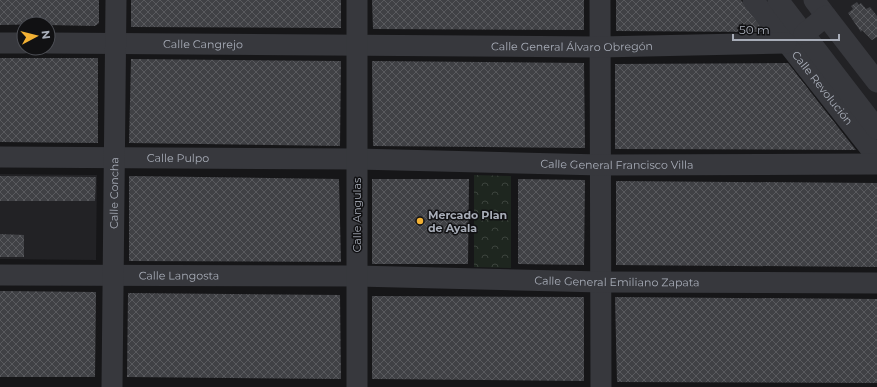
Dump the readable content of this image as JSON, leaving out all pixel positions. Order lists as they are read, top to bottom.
{
  "streets": {
    "street": [
      "Calle Cangrejo",
      "Calle General Álvaro Obregón",
      "Calle Revolución",
      "Calle Pulpo",
      "Calle General Francisco Villa",
      "Calle Concha",
      "Calle Angulas",
      "Calle Langosta",
      "Calle General Emiliano Zapata"
    ]
  },
  "crossings": [
    ["Calle Cangrejo", "Calle General Álvaro Obregón"],
    ["Calle Cangrejo", "Calle Concha"],
    ["Calle Cangrejo", "Calle Angulas"],
    ["Calle General Álvaro Obregón", "Calle Revolución"],
    ["Calle General Álvaro Obregón", "Calle Angulas"],
    ["Calle Pulpo", "Calle General Francisco Villa"],
    ["Calle Pulpo", "Calle Concha"],
    ["Calle Pulpo", "Calle Angulas"],
    ["Calle General Francisco Villa", "Calle Angulas"],
    ["Calle Concha", "Calle Langosta"],
    ["Calle Angulas", "Calle Langosta"],
    ["Calle Angulas", "Calle General Emiliano Zapata"],
    ["Calle Langosta", "Calle General Emiliano Zapata"]
  ],
  "places": ["Mercado Plan de Ayala"],
  "scale_bar": "50 m",
  "north": "right"
}
